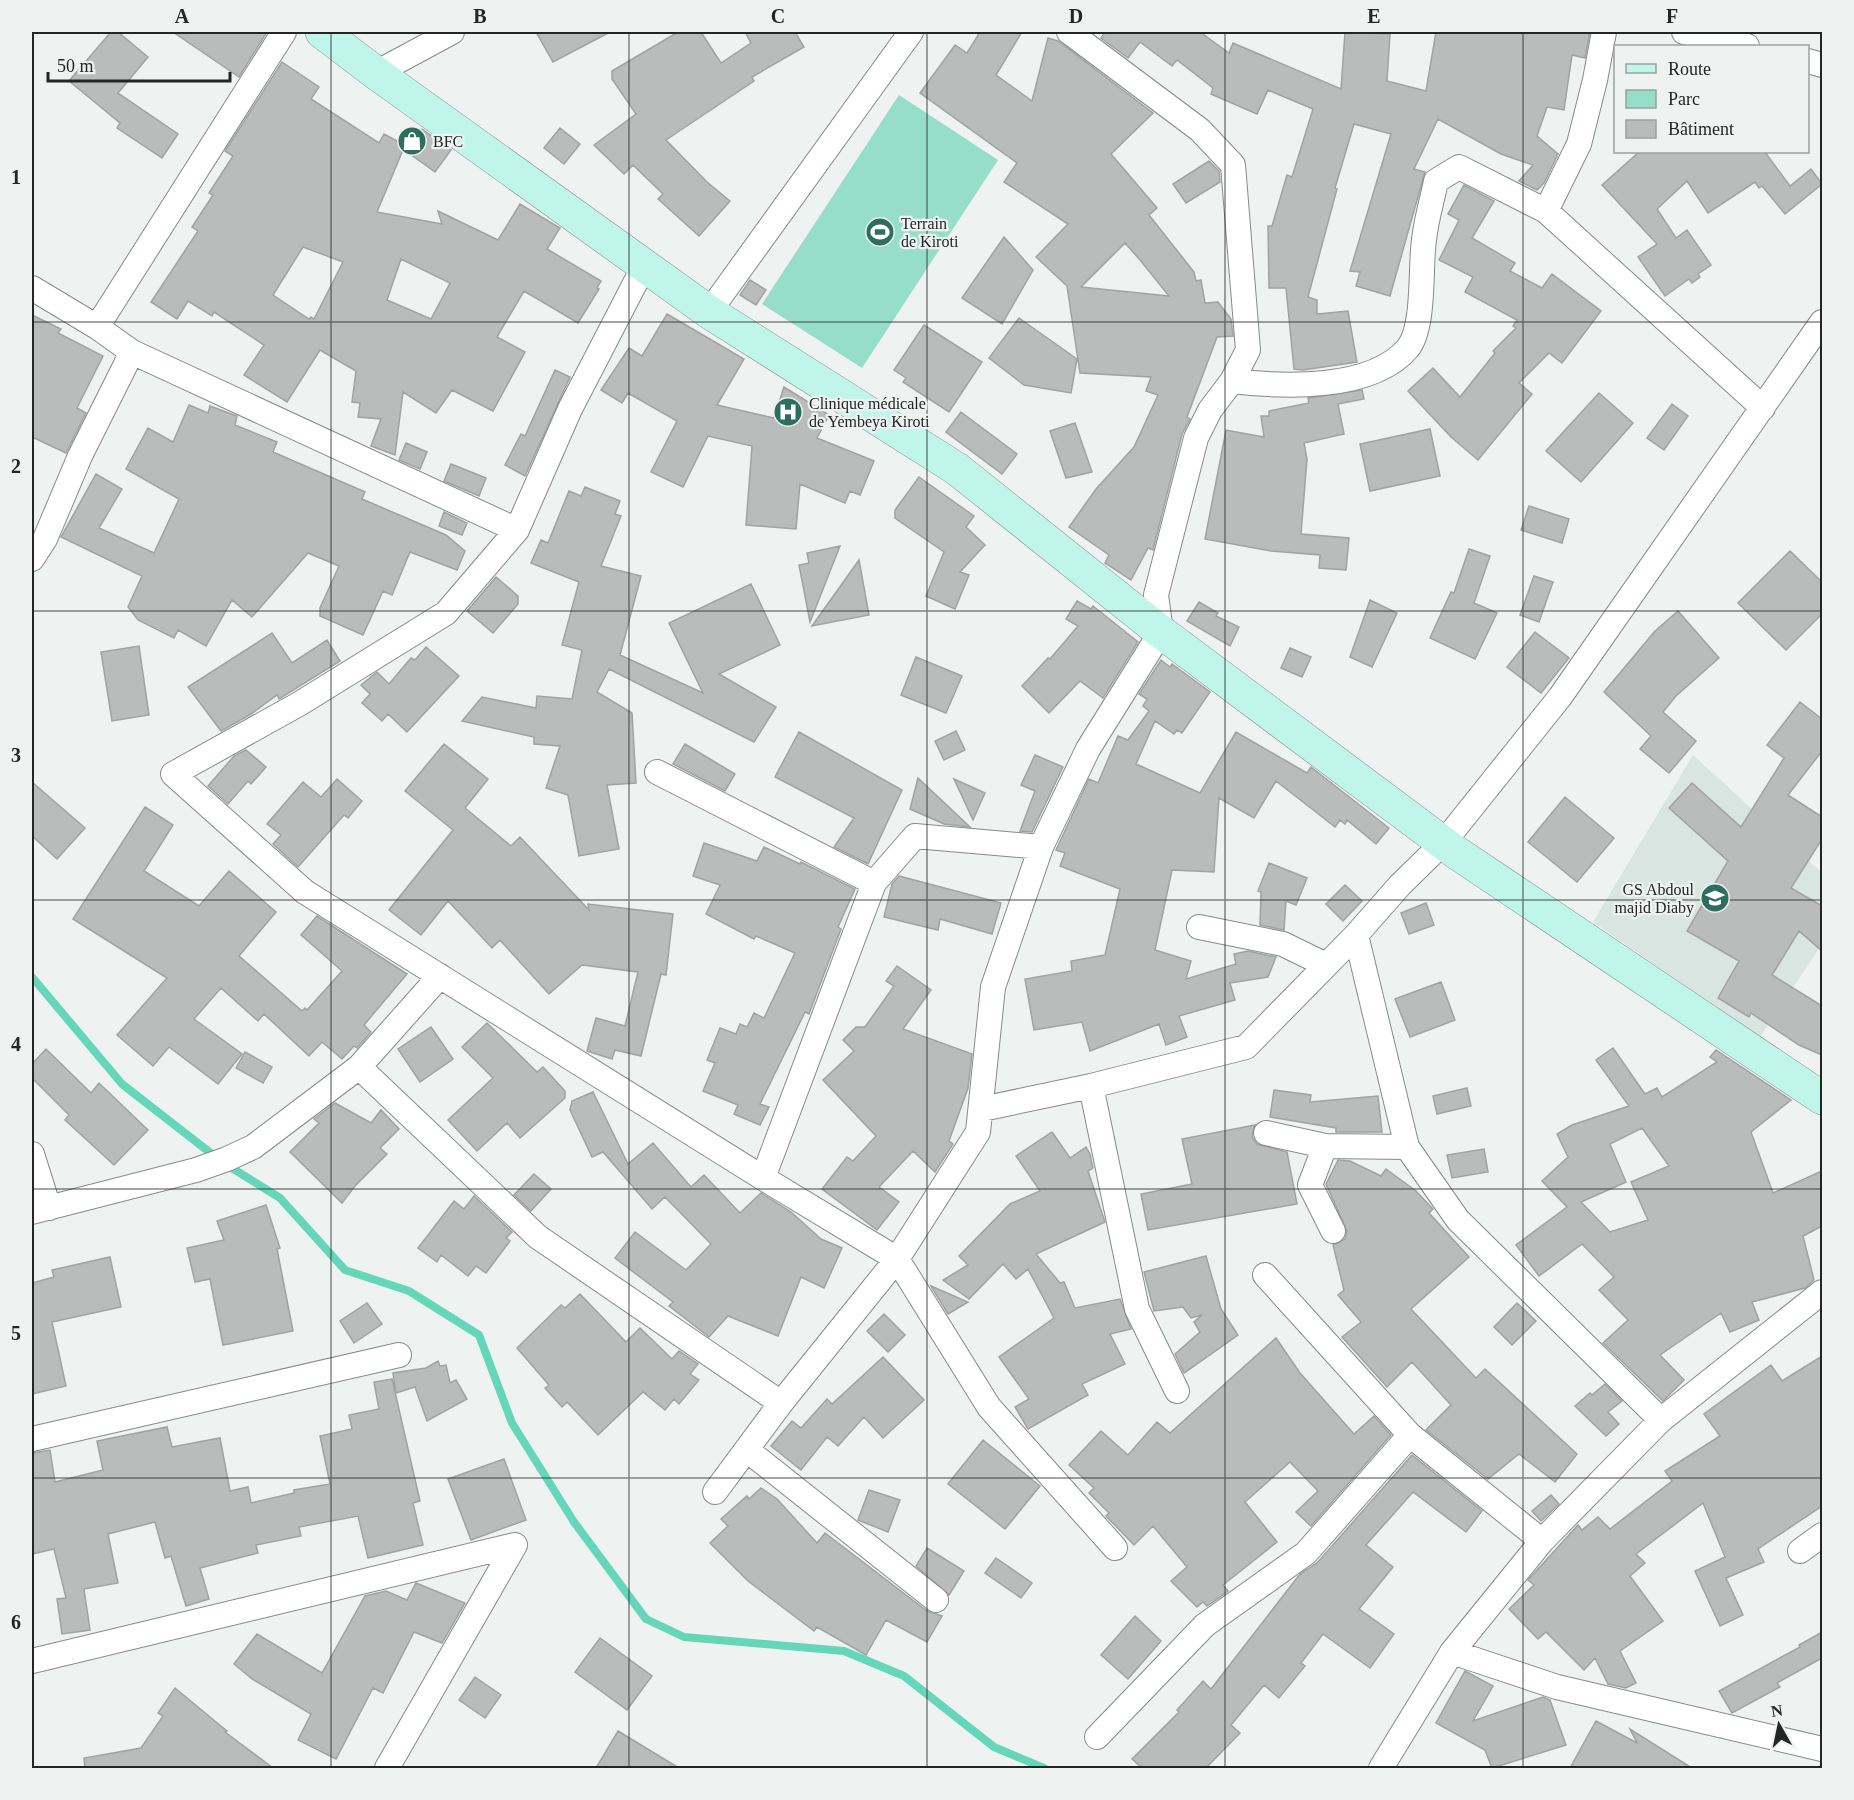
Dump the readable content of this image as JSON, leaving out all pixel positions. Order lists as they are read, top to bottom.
{
  "places": {
    "shop": ["BFC"],
    "sports": ["Terrain de Kiroti"],
    "hospital": ["Clinique médicale de Yembeya Kiroti"],
    "school or university": ["GS Abdoul majid Diaby"]
  },
  "legend": ["Route", "Parc", "Bâtiment"],
  "scale_bar": "50 m",
  "north": "top",
  "grid": {
    "columns": [
      "A",
      "B",
      "C",
      "D",
      "E",
      "F"
    ],
    "rows": [
      "1",
      "2",
      "3",
      "4",
      "5",
      "6"
    ]
  }
}
